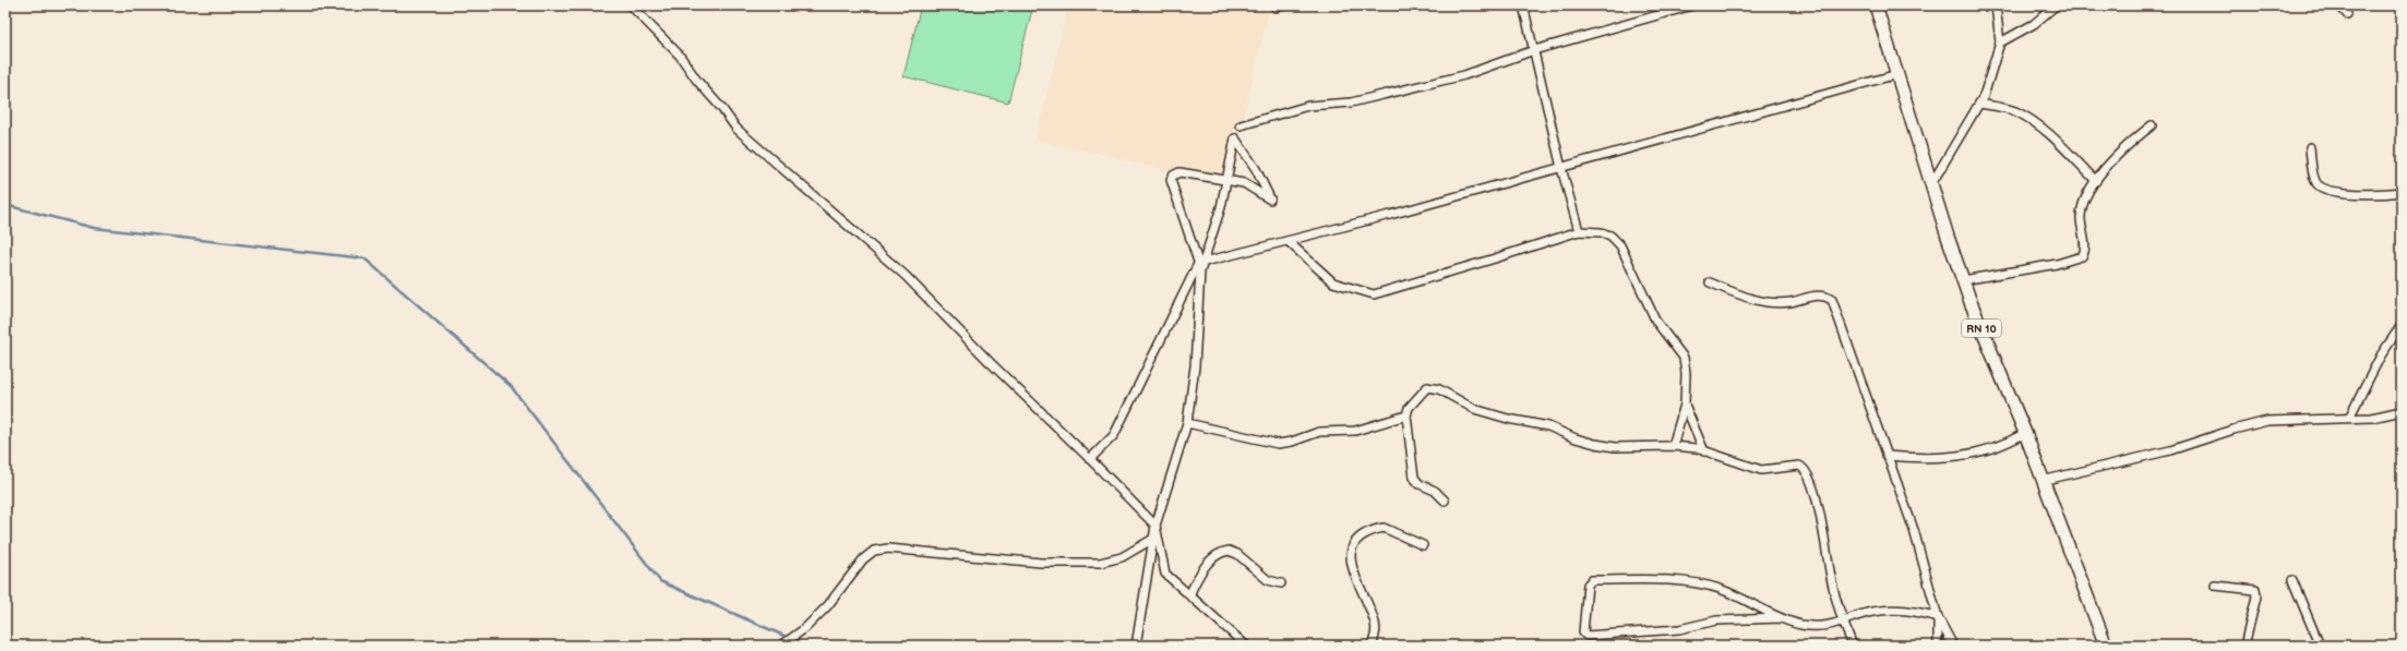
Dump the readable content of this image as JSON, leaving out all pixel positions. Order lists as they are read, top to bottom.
{
  "streets": {
    "main road": ["RN 10"]
  }
}
